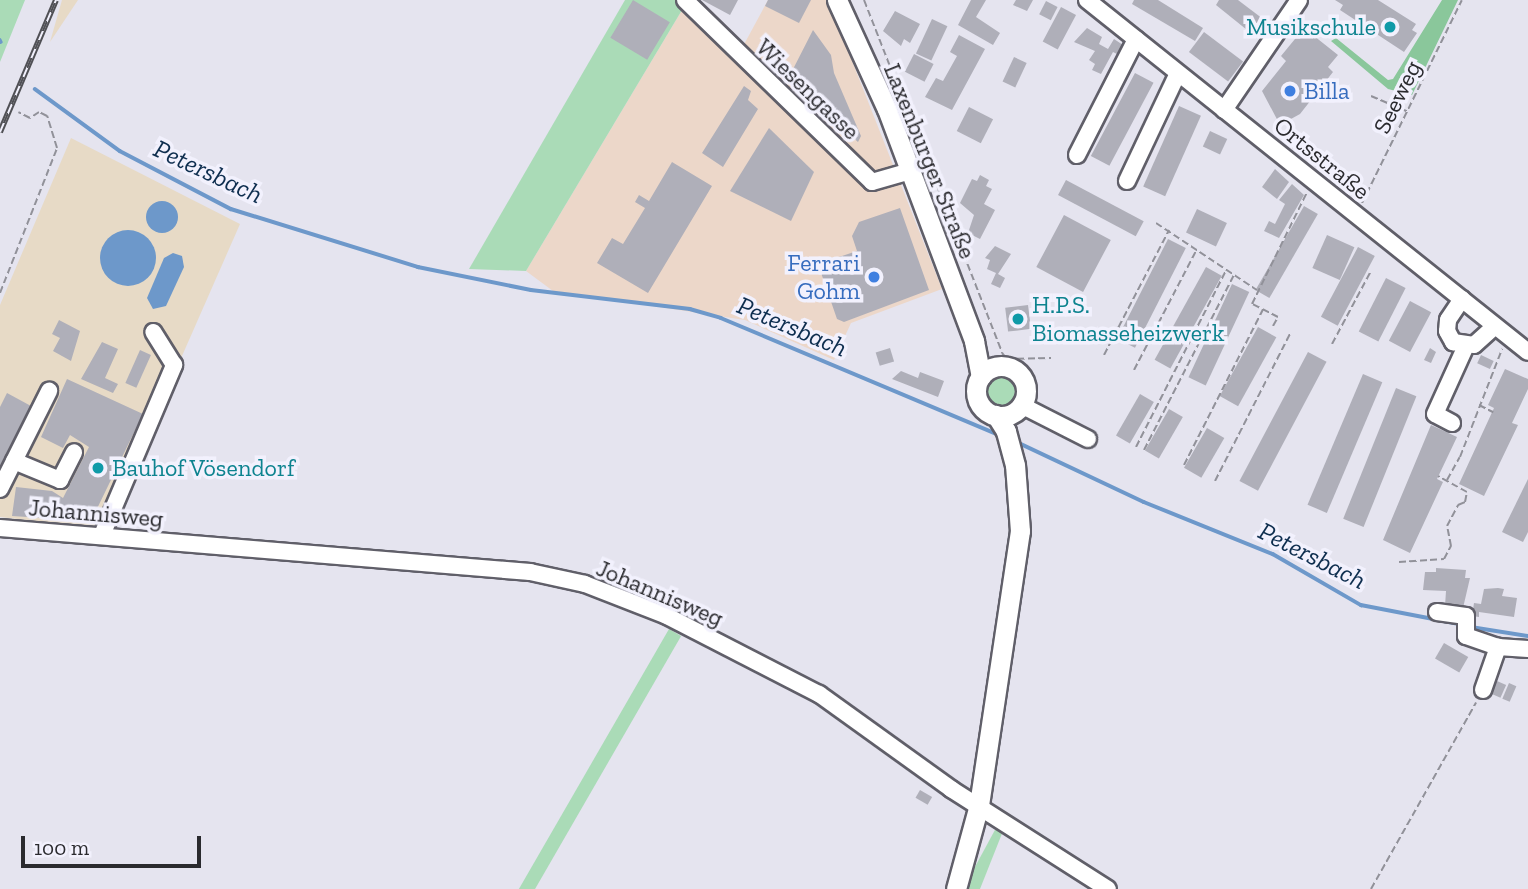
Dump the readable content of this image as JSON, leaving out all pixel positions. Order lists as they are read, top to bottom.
{
  "streets": {
    "main road": ["Laxenburger Straße"],
    "street": ["Wiesengasse", "Ortsstraße", "Johannisweg"],
    "path": ["Seeweg"]
  },
  "crossings": [
    ["Wiesengasse", "Laxenburger Straße"]
  ],
  "water": ["Petersbach"],
  "places": [
    "Musikschule",
    "Billa",
    "Ferrari Gohm",
    "H.P.S. Biomasseheizwerk",
    "Bauhof Vösendorf"
  ],
  "scale_bar": "100 m"
}
